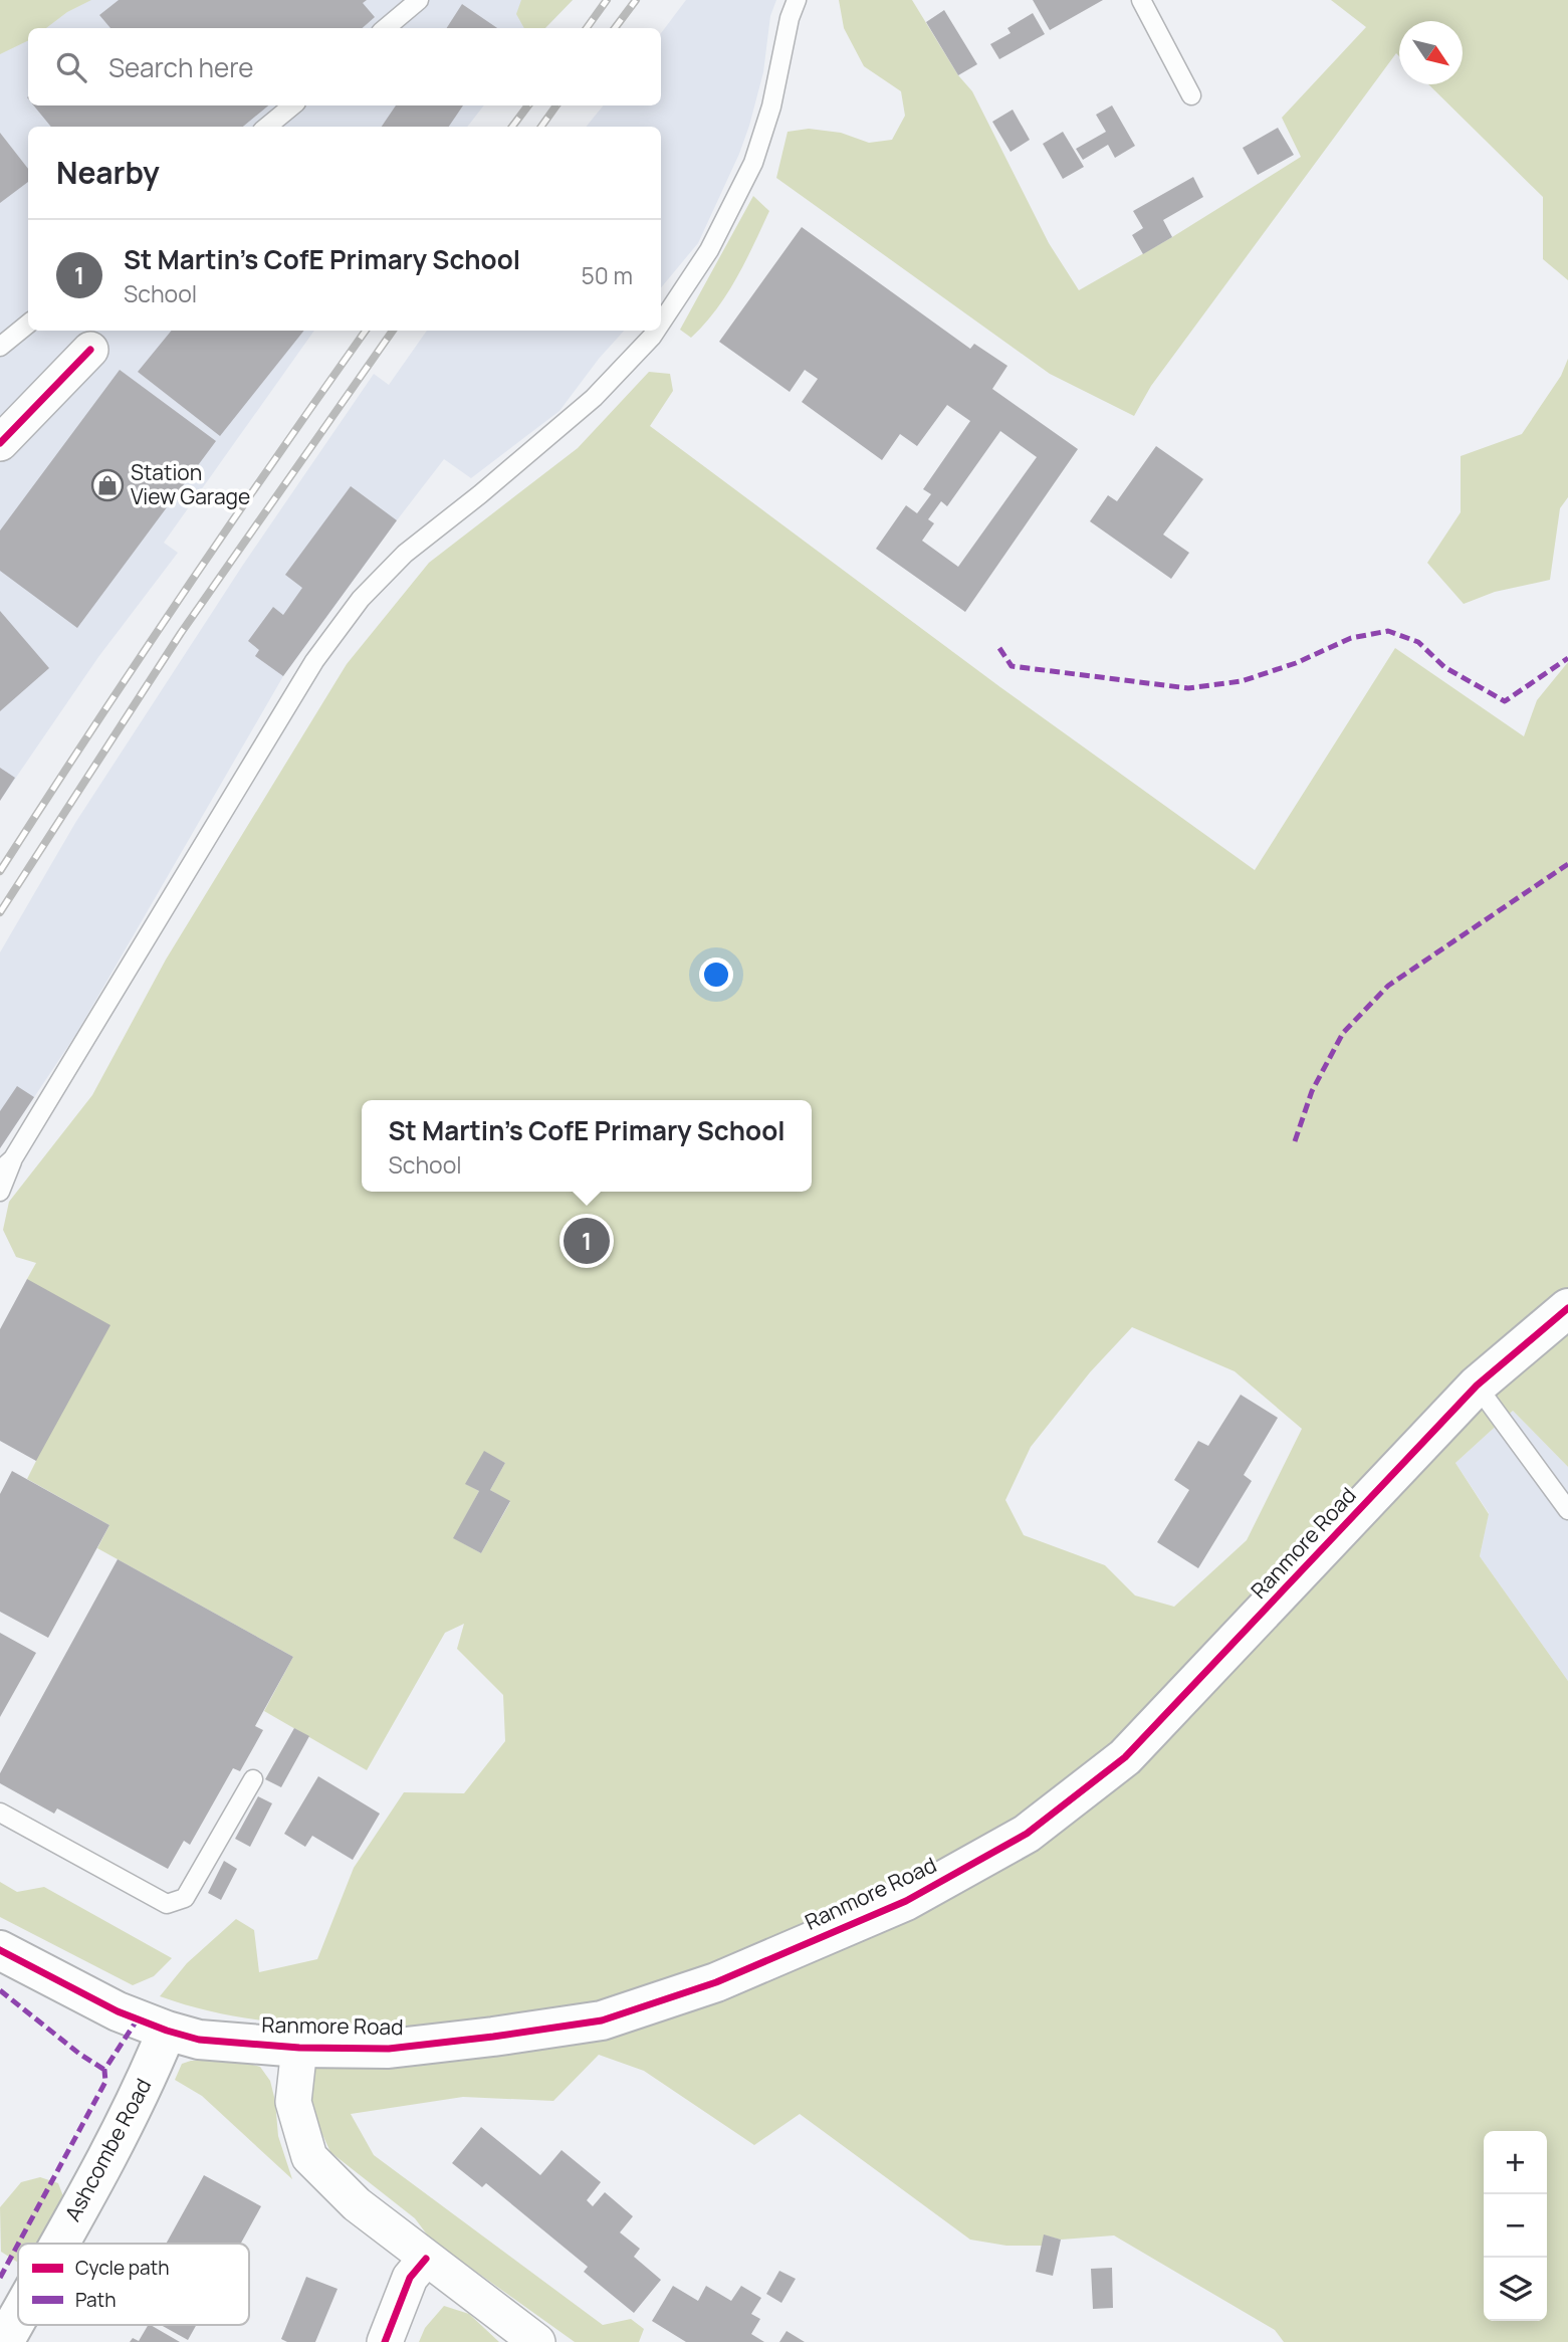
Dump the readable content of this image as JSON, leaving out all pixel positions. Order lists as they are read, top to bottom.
{
  "streets": {
    "street": ["Ranmore Road", "Ashcombe Road"]
  },
  "crossings": [
    ["Ranmore Road", "Ashcombe Road"]
  ],
  "places": {
    "shop": ["Station View Garage"]
  },
  "legend": ["Cycle path", "Path"],
  "north": "bottom right",
  "page": {
    "search": "Search here",
    "heading": "Nearby",
    "list": [
      {
        "mark": "1",
        "name": "St Martin's CofE Primary School",
        "note": "School",
        "value": "50 m"
      }
    ],
    "popup": ["St Martin's CofE Primary School", "School"],
    "pins": "1",
    "map_buttons": ["+", "−"]
  }
}
